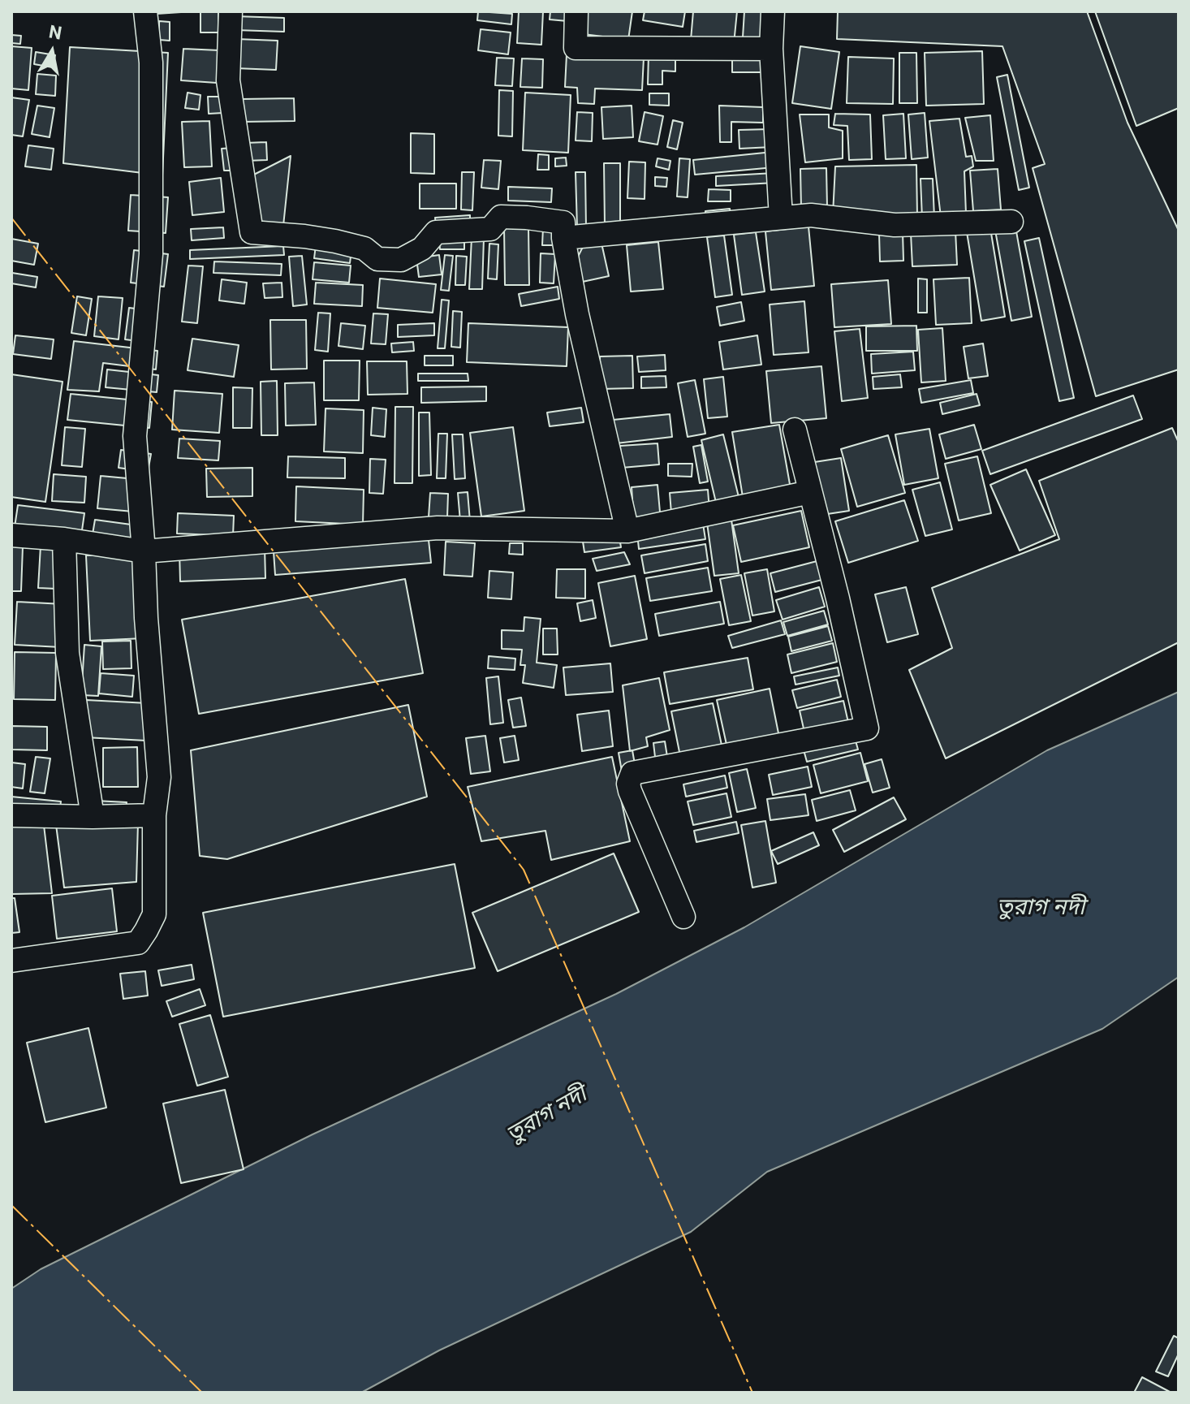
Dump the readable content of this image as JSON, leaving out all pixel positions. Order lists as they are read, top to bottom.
{
  "water": ["তুরাগ নদী"],
  "north": "top"
}
